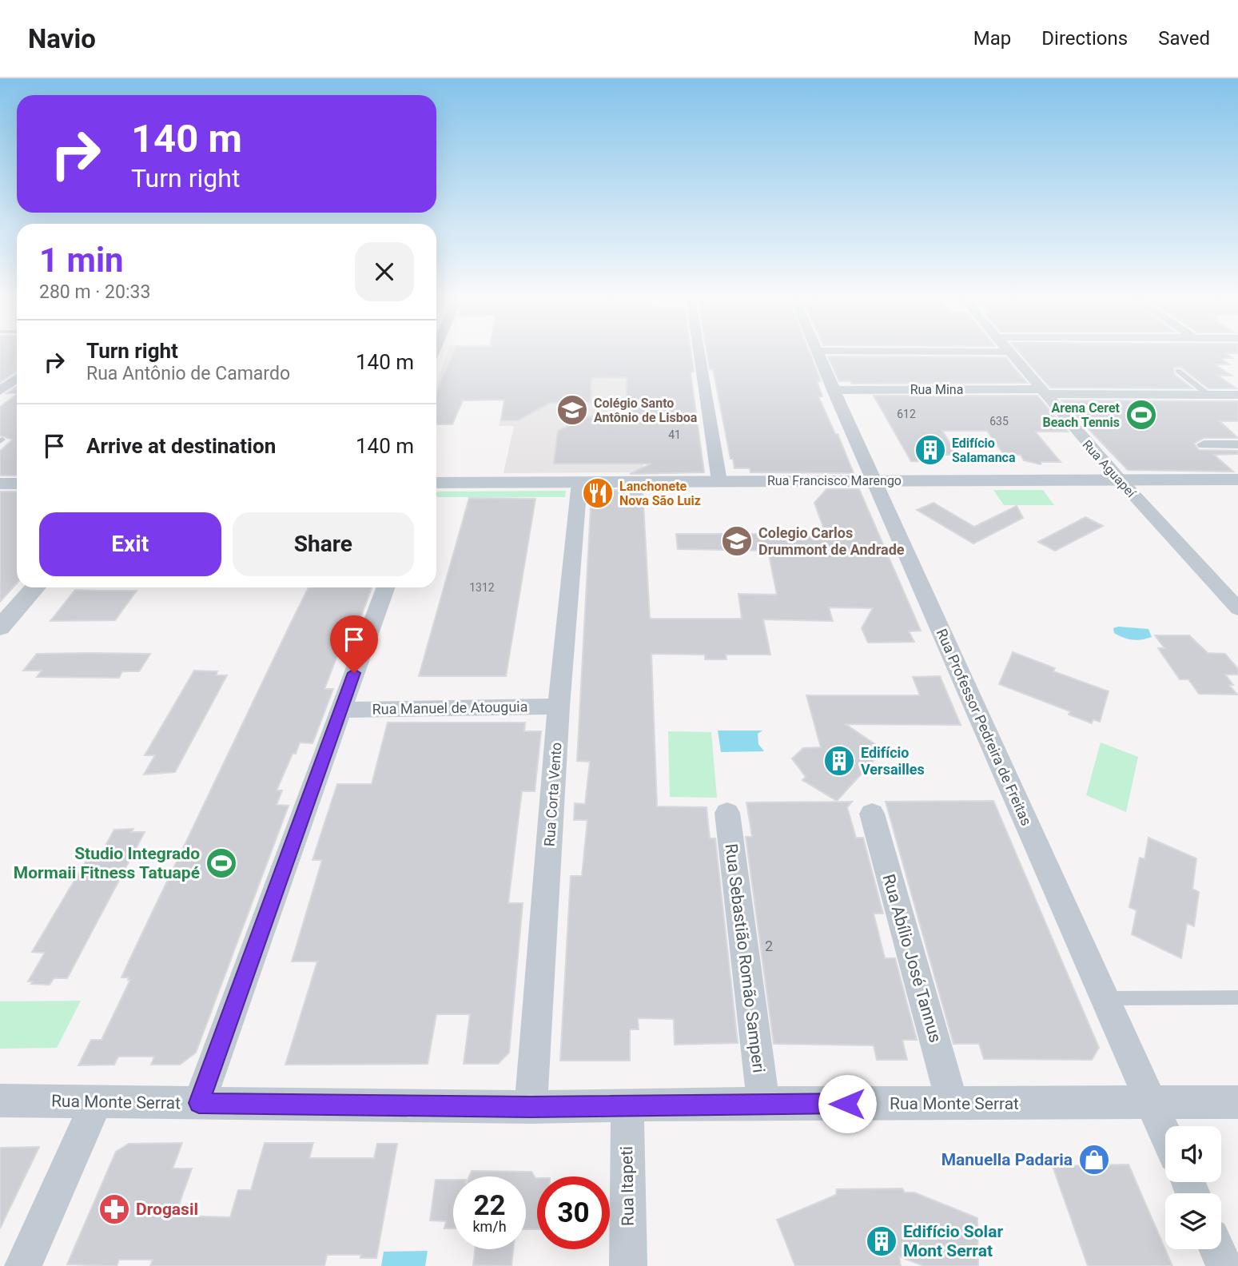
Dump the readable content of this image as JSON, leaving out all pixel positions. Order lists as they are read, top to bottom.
{
  "streets": {
    "street": [
      "Rua Mina",
      "Rua Aguapeí",
      "Rua Francisco Marengo",
      "Rua Manuel de Atouguia",
      "Rua Professor Pedreira de Freitas",
      "Rua Corta Vento",
      "Rua Sebastião Romão Samperi",
      "Rua Abílio José Tannus",
      "Rua Monte Serrat",
      "Rua Itapeti"
    ]
  },
  "crossings": [
    ["Rua Mina", "Rua Aguapeí"],
    ["Rua Mina", "Rua Professor Pedreira de Freitas"],
    ["Rua Aguapeí", "Rua Francisco Marengo"],
    ["Rua Francisco Marengo", "Rua Professor Pedreira de Freitas"],
    ["Rua Francisco Marengo", "Rua Corta Vento"],
    ["Rua Manuel de Atouguia", "Rua Corta Vento"],
    ["Rua Professor Pedreira de Freitas", "Rua Monte Serrat"],
    ["Rua Corta Vento", "Rua Monte Serrat"],
    ["Rua Sebastião Romão Samperi", "Rua Monte Serrat"],
    ["Rua Abílio José Tannus", "Rua Monte Serrat"],
    ["Rua Monte Serrat", "Rua Itapeti"]
  ],
  "places": {
    "school or university": ["Colégio Santo Antônio de Lisboa", "Colegio Carlos Drummont de Andrade"],
    "sports": ["Arena Ceret Beach Tennis", "Studio Integrado Mormaii Fitness Tatuapé"],
    "building": ["Edifício Salamanca", "Edifício Versailles", "Edifício Solar Mont Serrat"],
    "restaurant": ["Lanchonete Nova São Luiz"],
    "shop": ["Manuella Padaria"],
    "pharmacy": ["Drogasil"]
  },
  "house_numbers": [
    "612",
    "635",
    "41",
    "1312",
    "2"
  ],
  "page": {
    "header": "Navio",
    "nav": ["Map", "Directions", "Saved"],
    "turn": ["140 m", "Turn right"],
    "heading": ["1 min", "280 m · 20:33"],
    "list": [
      {
        "name": "Turn right",
        "note": "Rua Antônio de Camardo",
        "value": "140 m"
      },
      {
        "name": "Arrive at destination",
        "value": "140 m"
      }
    ],
    "buttons": ["Exit", "Share"],
    "speed": "22 km/h",
    "limit": "30"
  }
}
